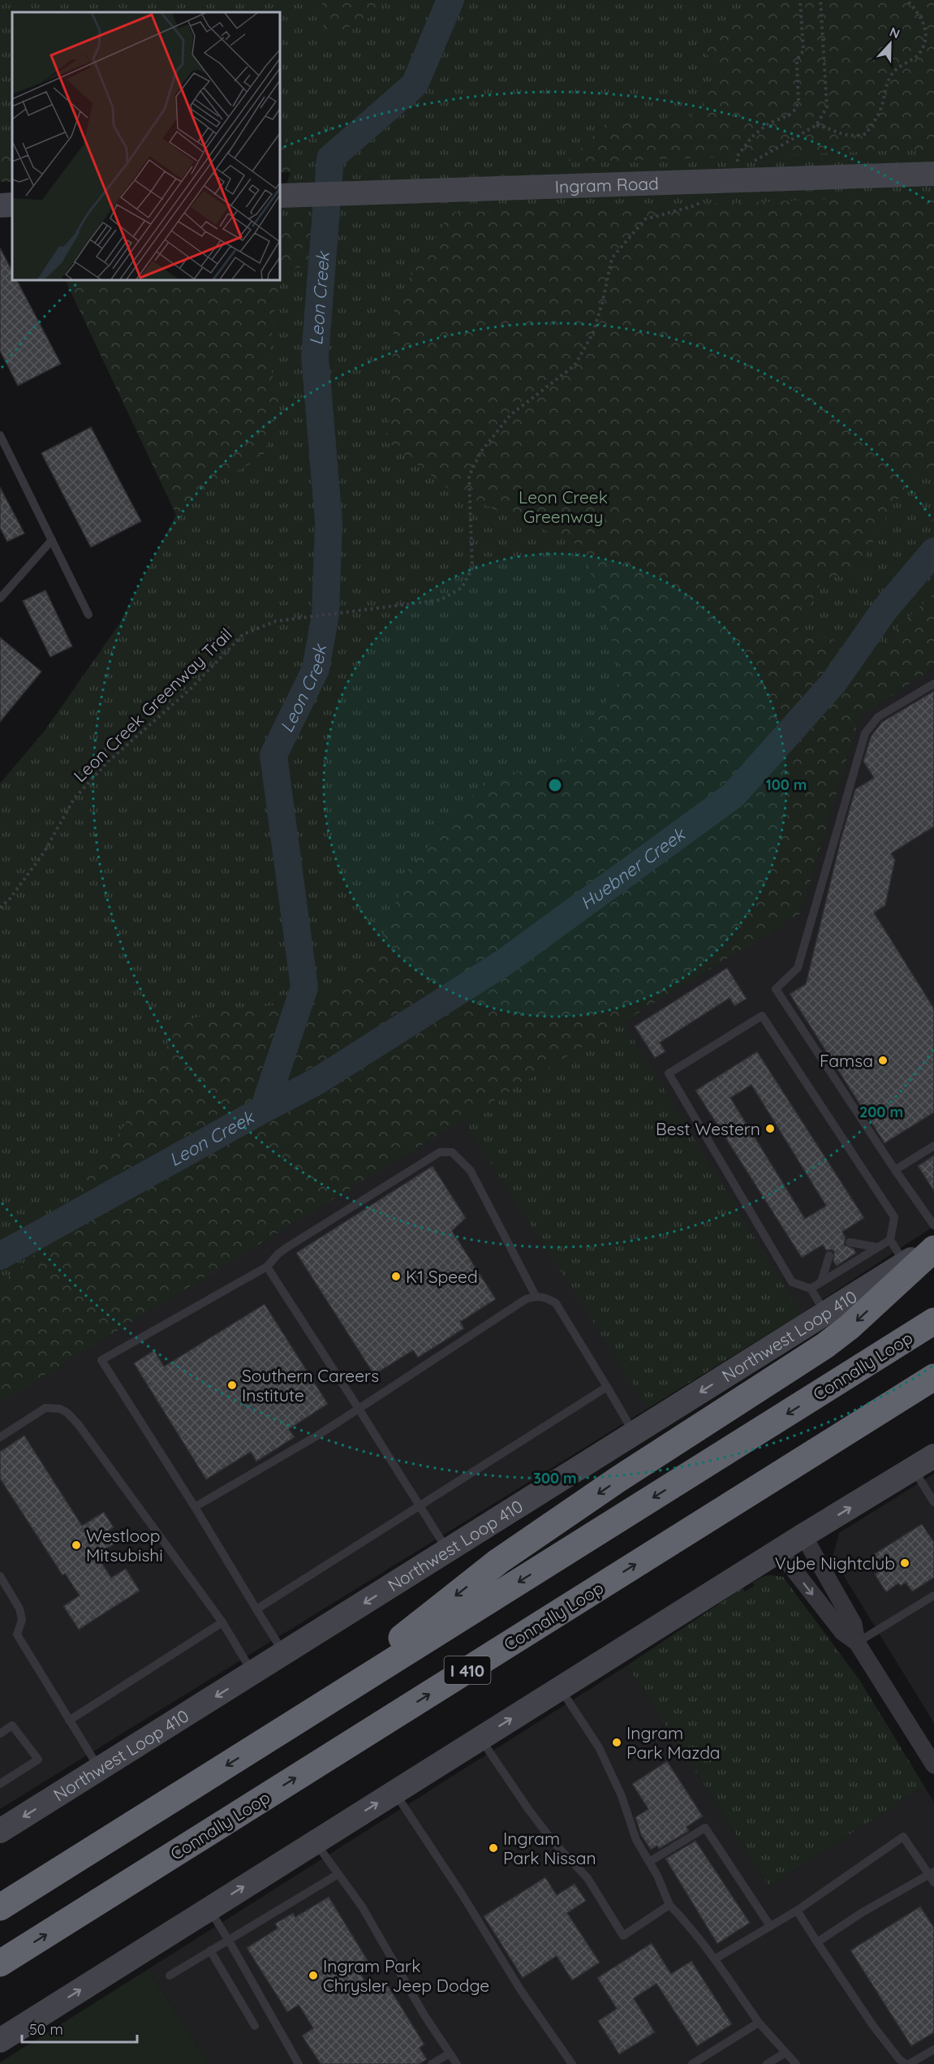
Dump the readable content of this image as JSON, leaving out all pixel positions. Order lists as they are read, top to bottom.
{
  "streets": {
    "highway": ["Connally Loop", "I 410"],
    "main road": ["Ingram Road", "Northwest Loop 410"],
    "path": ["Leon Creek Greenway Trail"]
  },
  "water": ["Leon Creek", "Huebner Creek"],
  "parks": ["Leon Creek Greenway"],
  "places": [
    "Famsa",
    "Best Western",
    "K1 Speed",
    "Southern Careers Institute",
    "Westloop Mitsubishi",
    "Vybe Nightclub",
    "Ingram Park Mazda",
    "Ingram Park Nissan",
    "Ingram Park Chrysler Jeep Dodge"
  ],
  "scale_bar": "50 m",
  "north": "top",
  "rings": ["100 m", "200 m", "300 m"]
}
